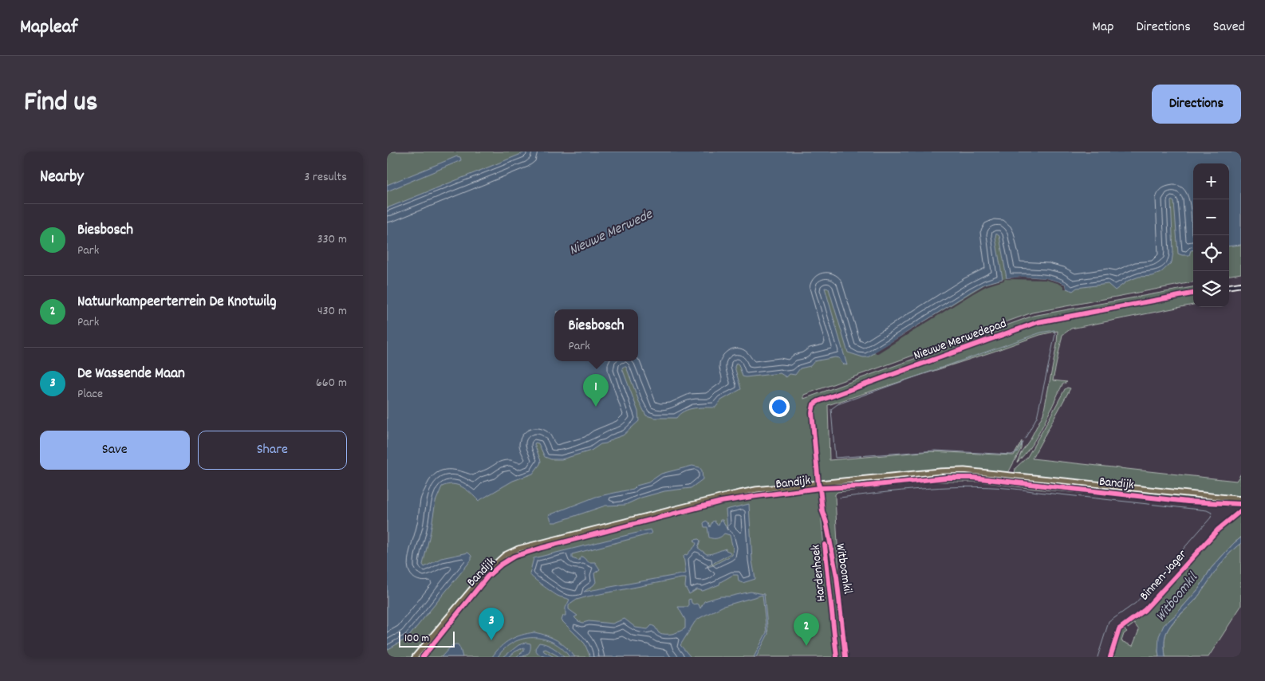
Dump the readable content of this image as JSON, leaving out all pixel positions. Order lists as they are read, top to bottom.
{
  "streets": {
    "main road": ["Bandijk"],
    "street": ["Nieuwe Merwedepad", "Witboomkil", "Binnen-Jager"],
    "cycle path": ["Hardenhoek"]
  },
  "crossings": [
    ["Nieuwe Merwedepad", "Bandijk"],
    ["Nieuwe Merwedepad", "Witboomkil"],
    ["Bandijk", "Witboomkil"]
  ],
  "water": ["Nieuwe Merwede", "Witboomkil"],
  "scale_bar": "100 m",
  "page": {
    "header": "Mapleaf",
    "nav": ["Map", "Directions", "Saved"],
    "title": "Find us",
    "buttons": [
      "Directions",
      ["Save", "Share"]
    ],
    "heading": ["Nearby", "3 results"],
    "map_buttons": ["+", "−"],
    "list": [
      {
        "mark": "1",
        "name": "Biesbosch",
        "note": "Park",
        "value": "330 m"
      },
      {
        "mark": "2",
        "name": "Natuurkampeerterrein De Knotwilg",
        "note": "Park",
        "value": "430 m"
      },
      {
        "mark": "3",
        "name": "De Wassende Maan",
        "note": "Place",
        "value": "660 m"
      }
    ],
    "popup": ["Biesbosch", "Park"],
    "pins": ["1", "3", "2"],
    "scale": "100 m"
  }
}
